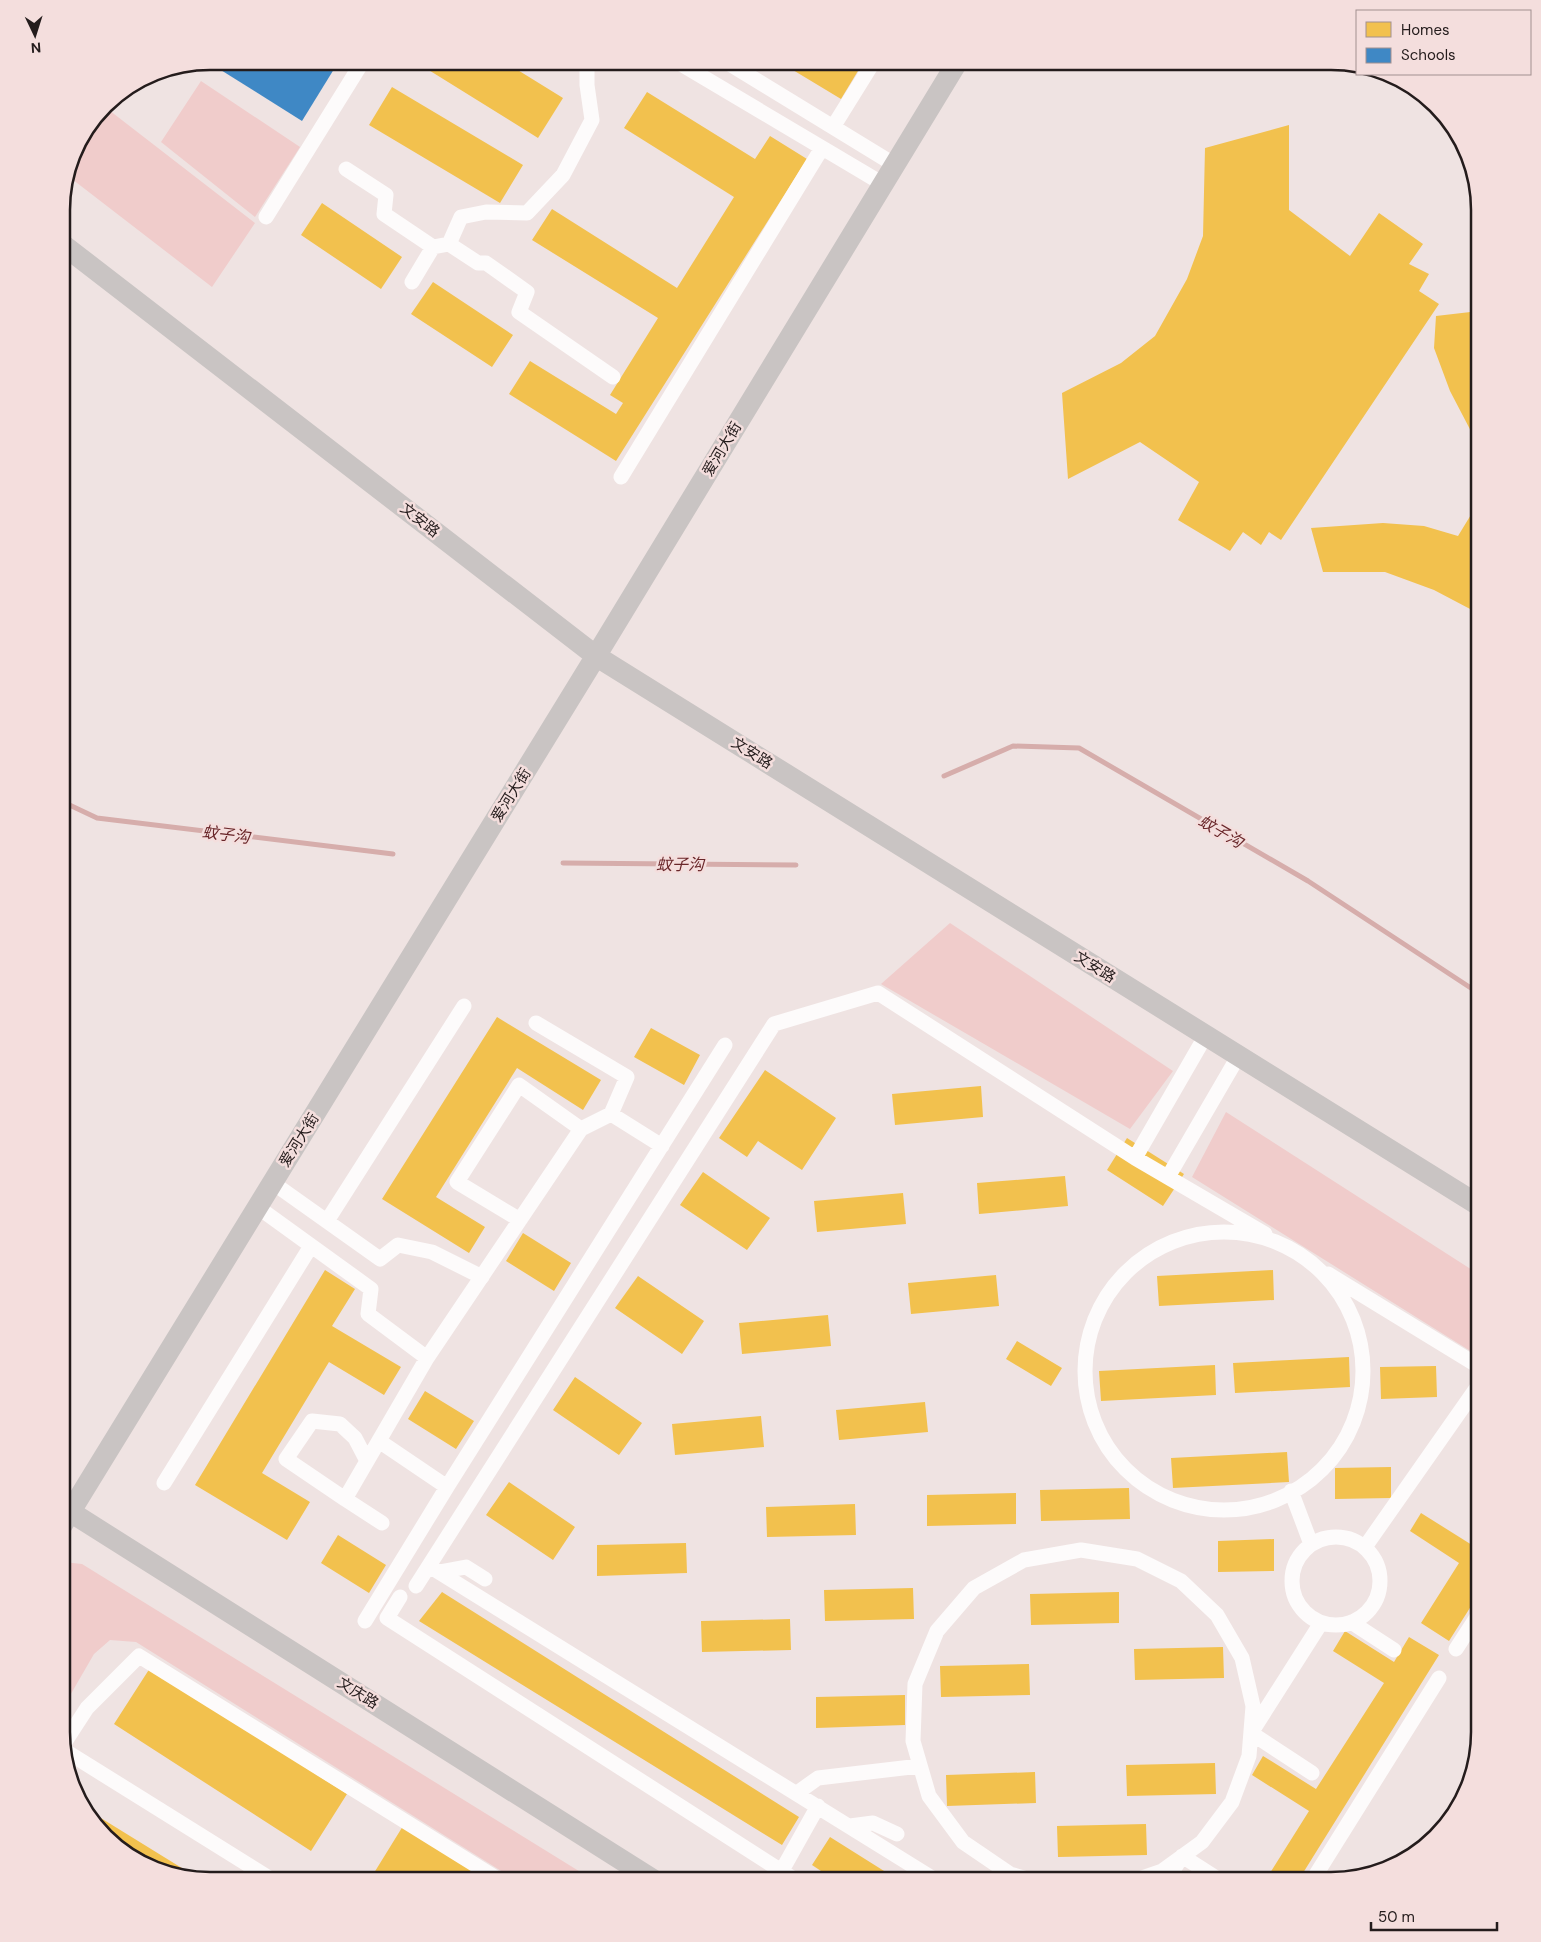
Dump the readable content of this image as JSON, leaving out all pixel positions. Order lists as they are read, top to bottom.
{
  "streets": {
    "street": ["爱河大街", "文安路", "文庆路"]
  },
  "crossings": [
    ["爱河大街", "文安路"]
  ],
  "water": ["蚊子沟"],
  "legend": ["Homes", "Schools"],
  "scale_bar": "50 m",
  "north": "bottom"
}
